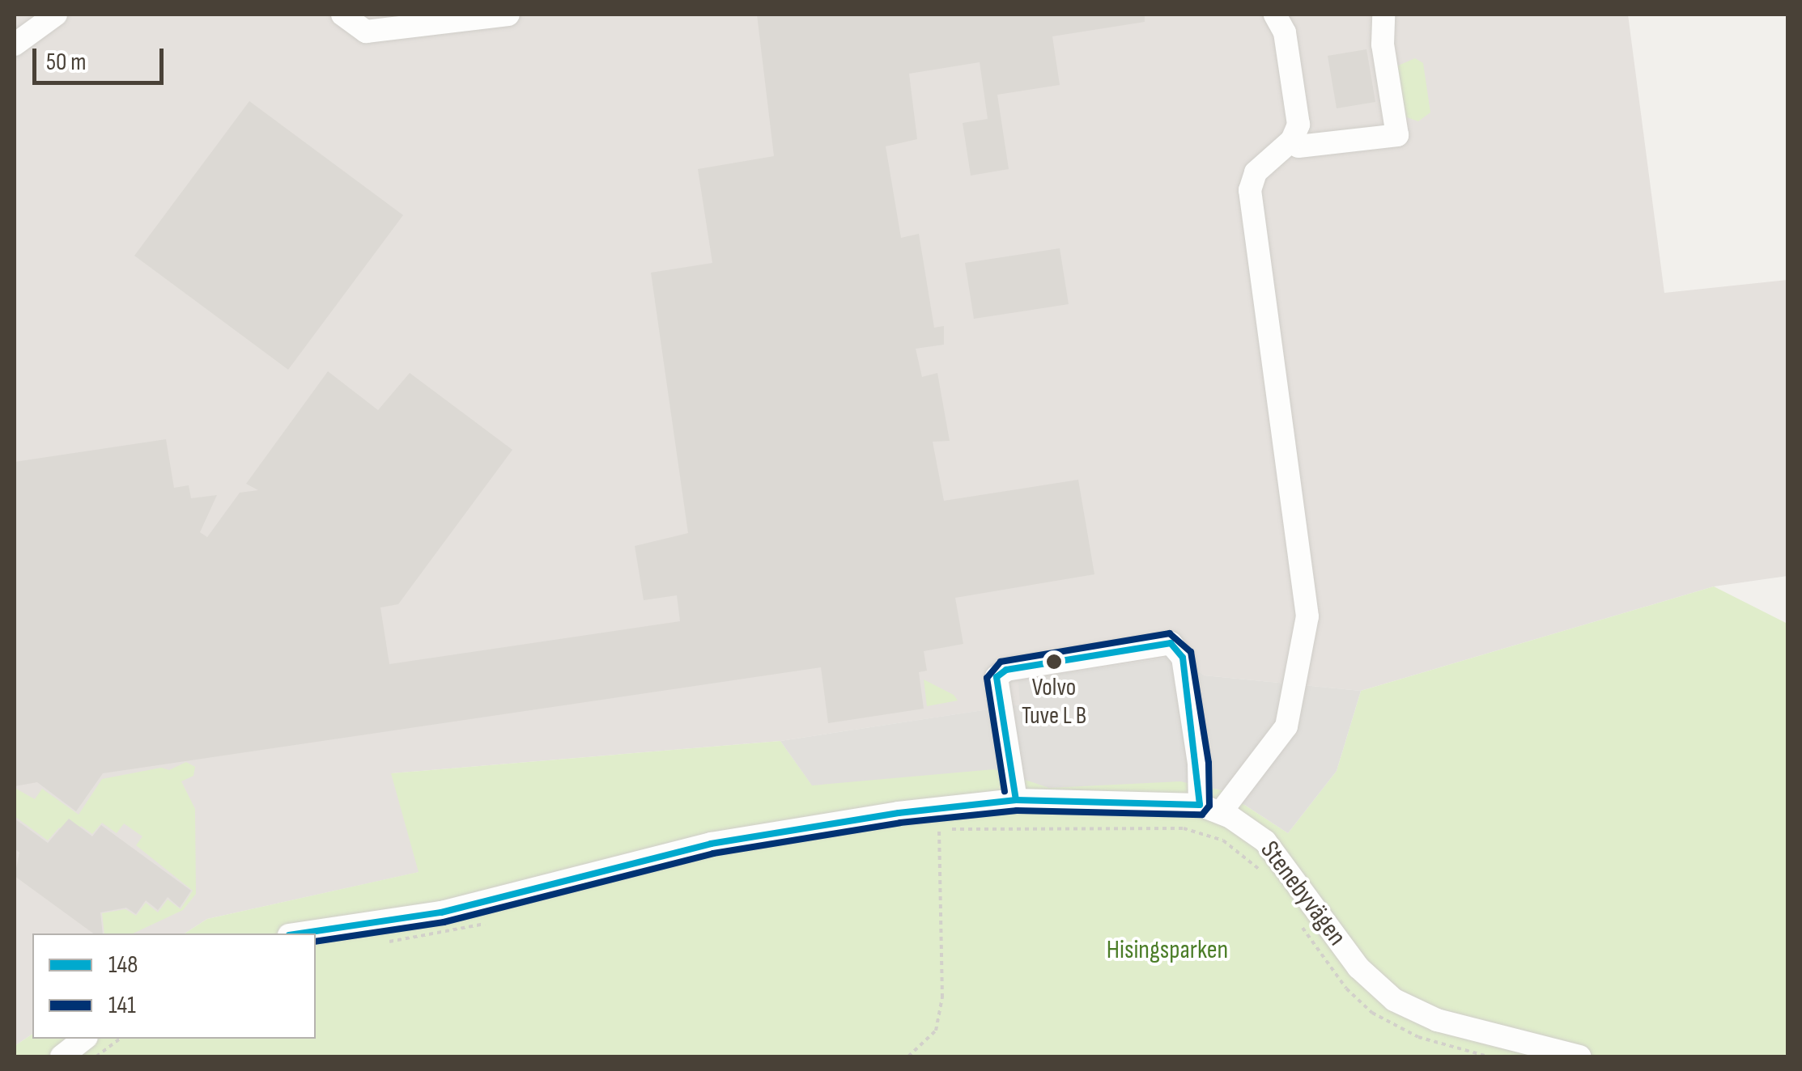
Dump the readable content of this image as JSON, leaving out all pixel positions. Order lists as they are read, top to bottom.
{
  "streets": {
    "street": ["Stenebyvägen"]
  },
  "parks": ["Hisingsparken"],
  "places": ["Volvo Tuve L B"],
  "lines": ["transit line 141", "transit line 148"],
  "legend": ["148", "141"],
  "scale_bar": "50 m"
}
